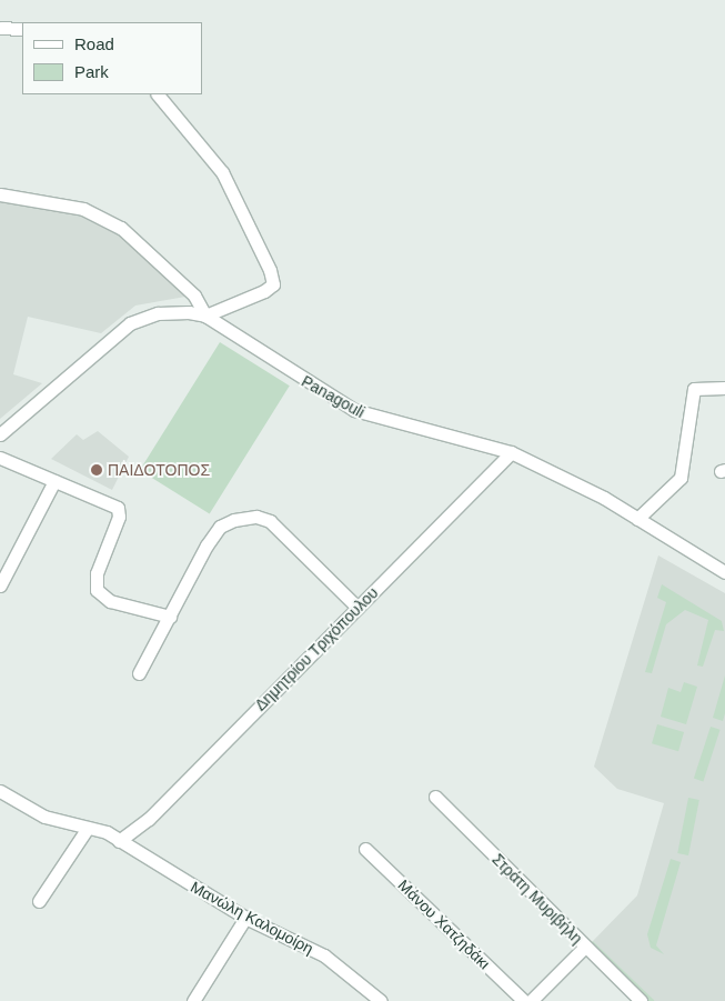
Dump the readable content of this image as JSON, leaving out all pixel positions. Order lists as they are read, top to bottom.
{
  "streets": {
    "street": [
      "Panagouli",
      "Δημητρίου Τριχόπουλου",
      "Στράτη Μυριβήλη",
      "Μανώλη Καλομοίρη",
      "Μάνου Χατζηδάκι"
    ]
  },
  "crossings": [
    ["Panagouli", "Δημητρίου Τριχόπουλου"],
    ["Δημητρίου Τριχόπουλου", "Μανώλη Καλομοίρη"]
  ],
  "places": ["ΠΑΙΔΟΤΟΠΟΣ"],
  "legend": ["Road", "Park"]
}
